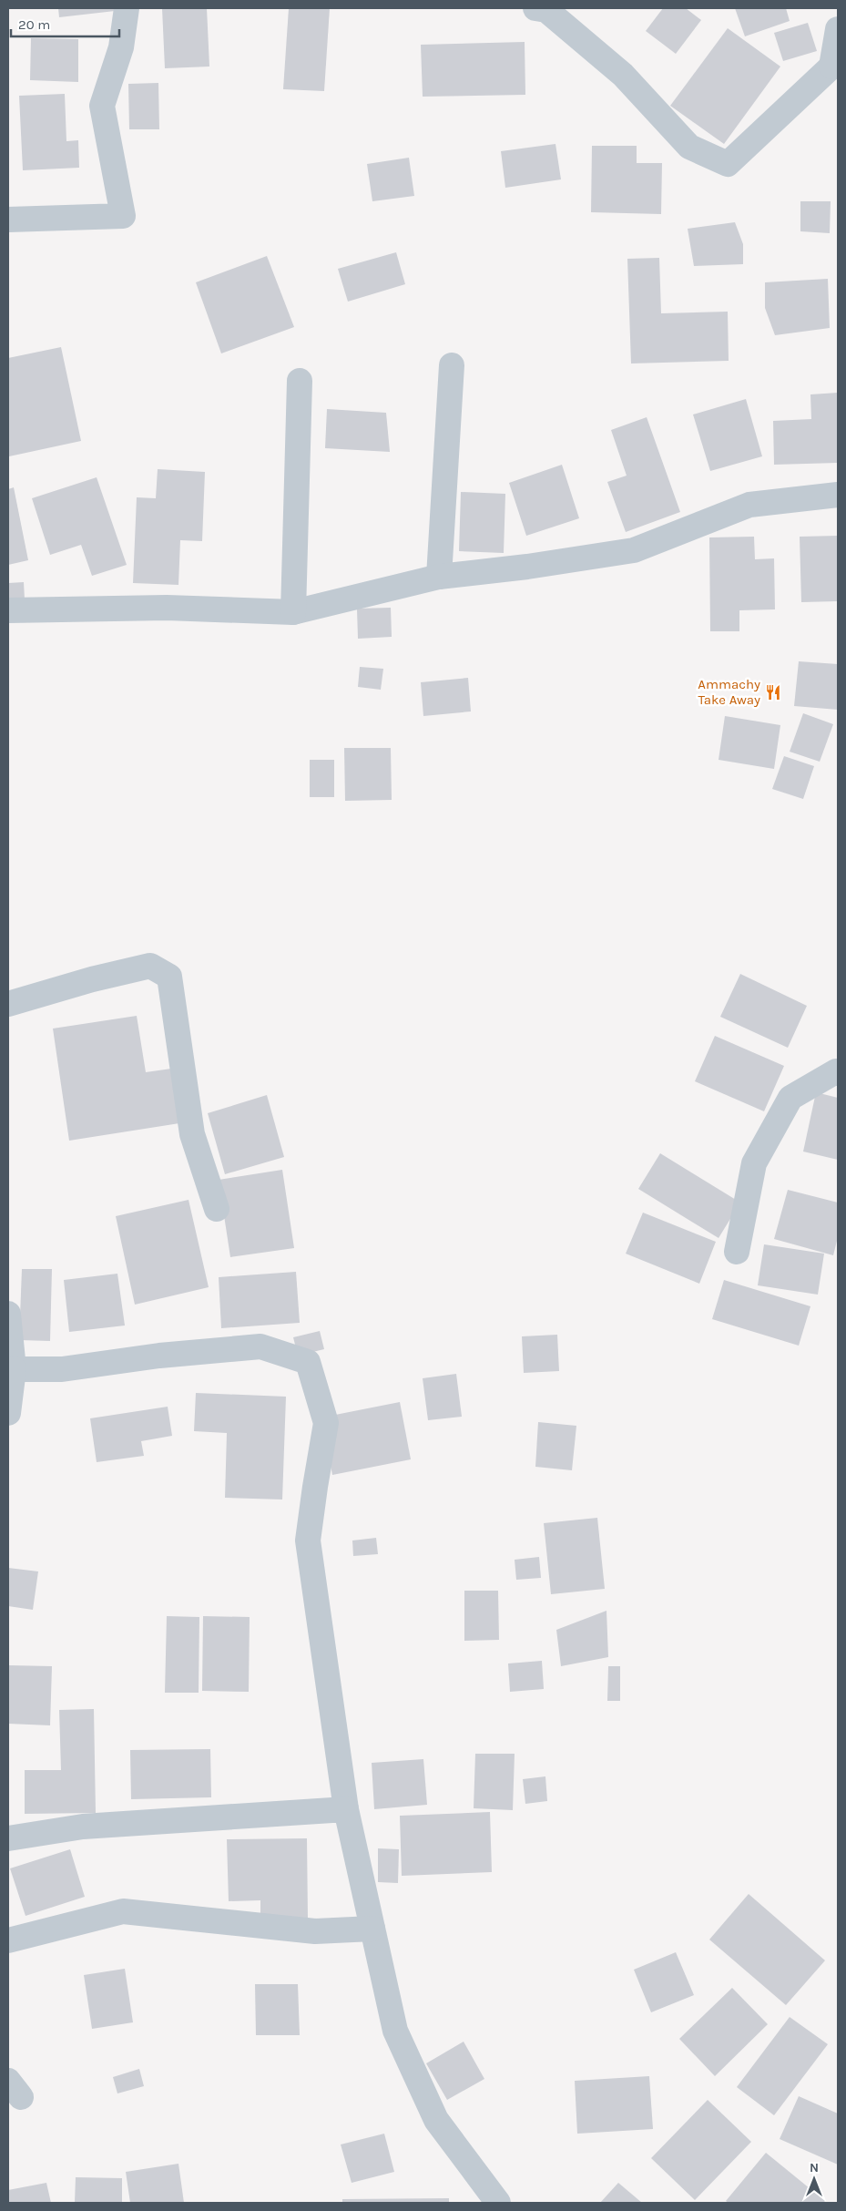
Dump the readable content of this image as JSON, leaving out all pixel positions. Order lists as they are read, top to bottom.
{
  "places": {
    "restaurant": ["Ammachy Take Away"]
  },
  "scale_bar": "20 m",
  "north": "top"
}
